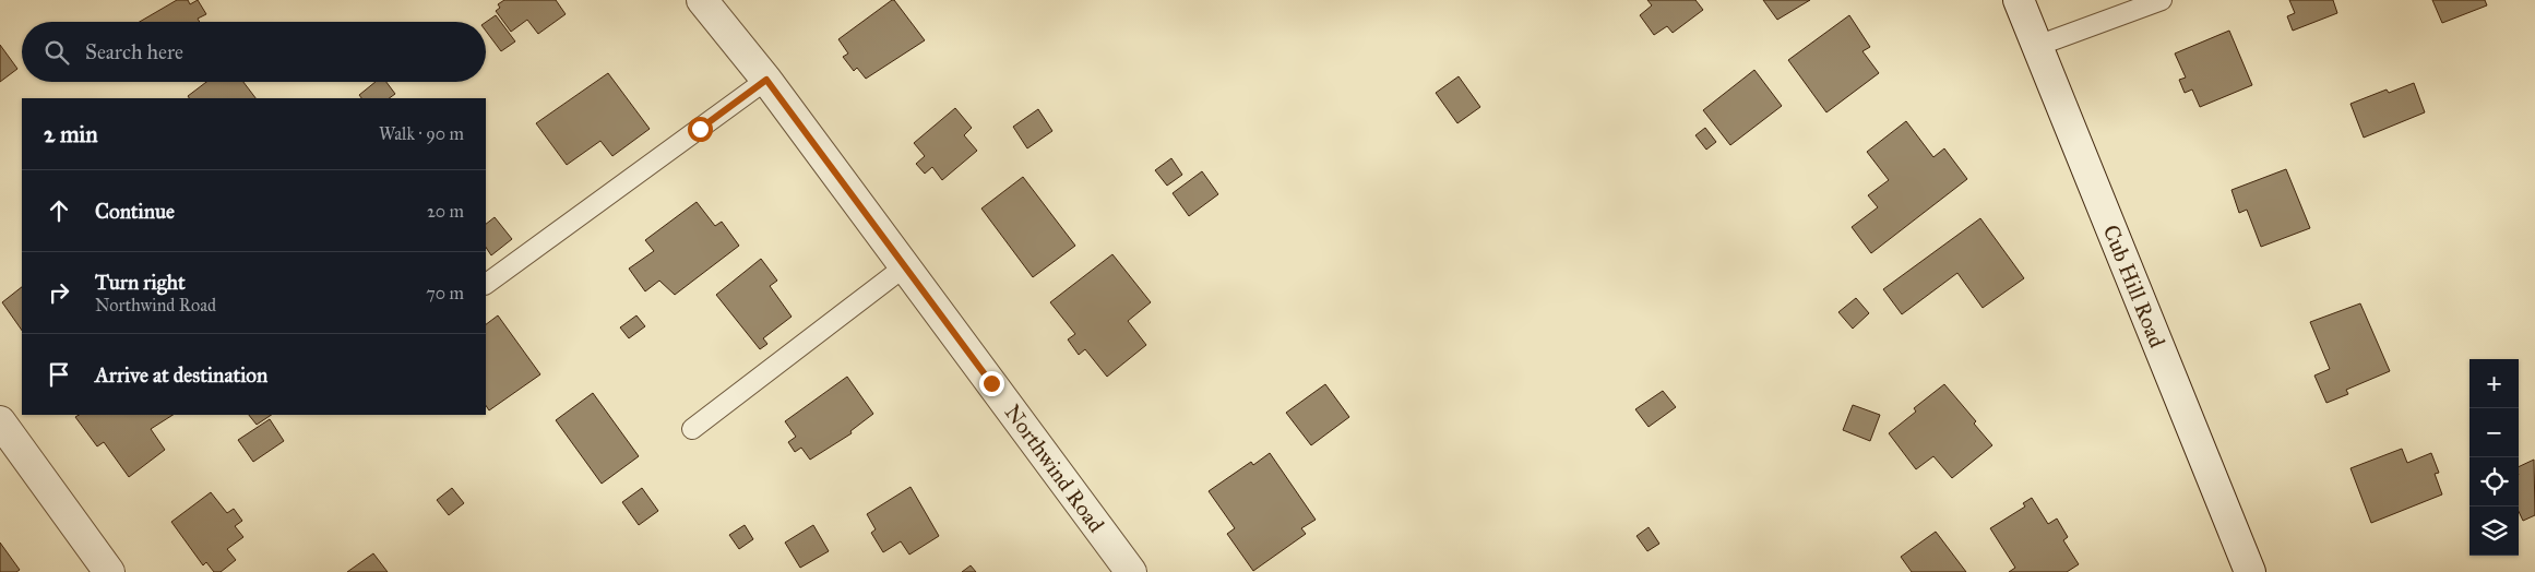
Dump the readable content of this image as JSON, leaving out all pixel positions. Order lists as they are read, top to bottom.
{
  "streets": {
    "street": ["Cub Hill Road", "Northwind Road"]
  },
  "page": {
    "search": "Search here",
    "heading": ["2 min", "Walk · 90 m"],
    "list": [
      ["Continue", "20 m"],
      ["Turn right", "Northwind Road", "70 m"],
      "Arrive at destination"
    ],
    "map_buttons": ["+", "−"]
  }
}
